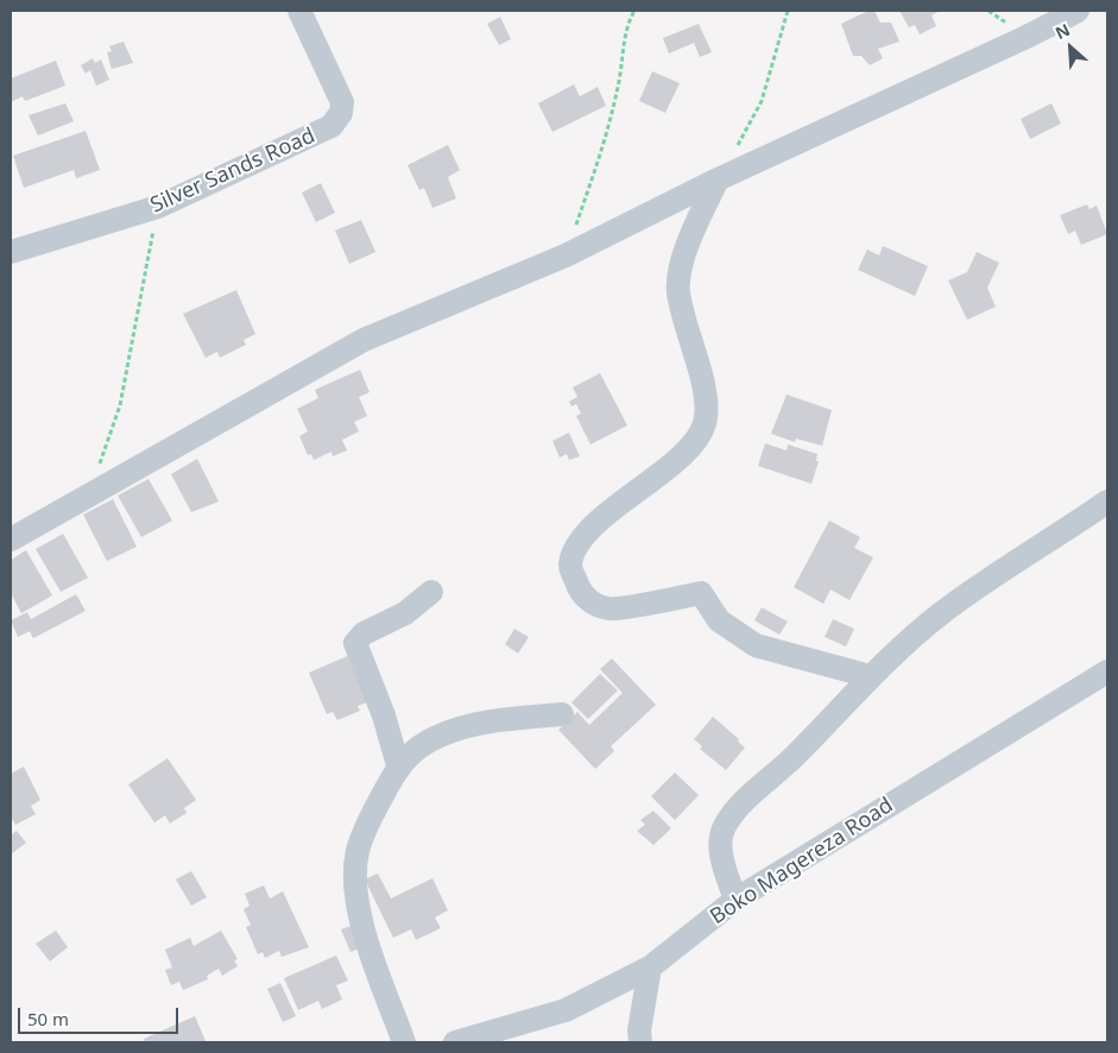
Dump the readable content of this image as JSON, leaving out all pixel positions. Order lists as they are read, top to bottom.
{
  "streets": {
    "street": ["Silver Sands Road", "Boko Magereza Road"]
  },
  "scale_bar": "50 m",
  "north": "top left"
}
